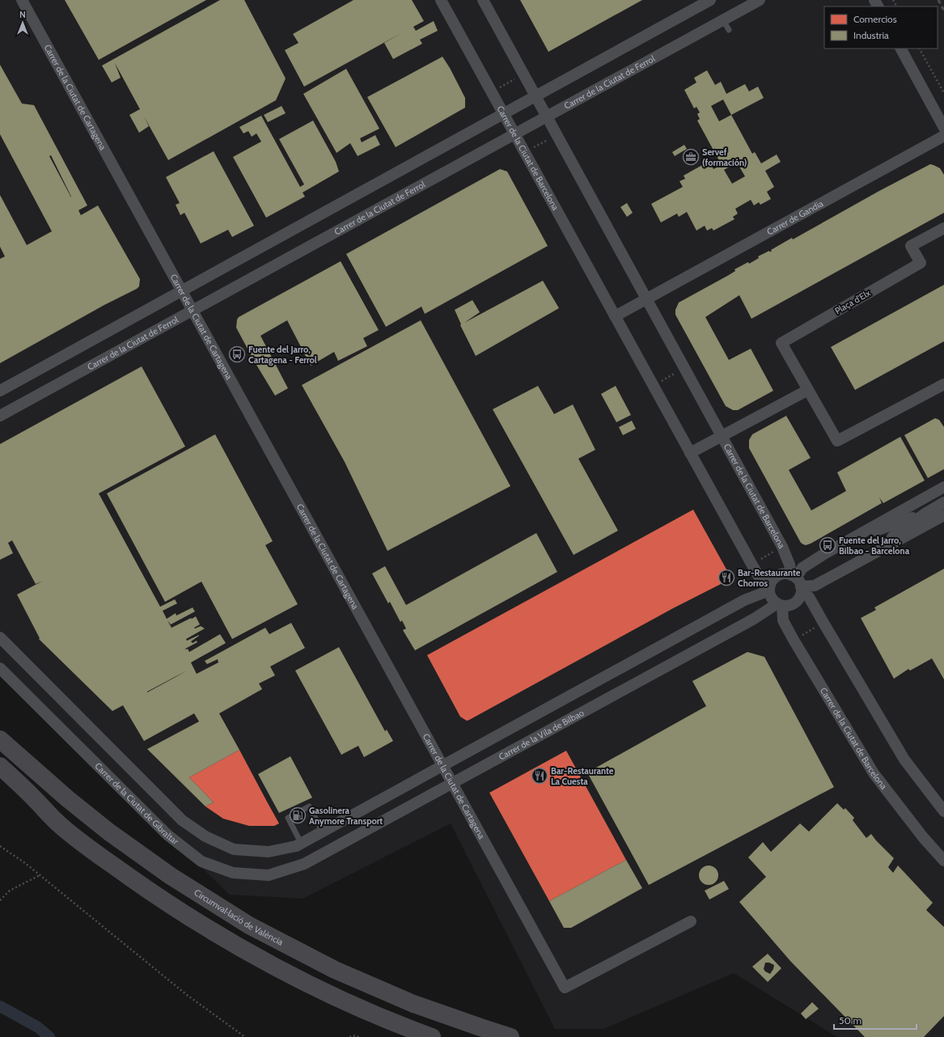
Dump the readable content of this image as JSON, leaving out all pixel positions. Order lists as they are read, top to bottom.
{
  "streets": {
    "highway": ["Circumval·lació de València"],
    "street": [
      "Carrer de la Ciutat de Ferrol",
      "Carrer de la Ciutat de Cartagena",
      "Carrer de la Ciutat de Barcelona",
      "Carrer de Gandia",
      "Plaça d'Elx",
      "Carrer de la Vila de Bilbao",
      "Carrer de la Ciutat de Gibraltar"
    ]
  },
  "crossings": [
    ["Carrer de la Ciutat de Ferrol", "Carrer de la Ciutat de Cartagena"],
    ["Carrer de la Ciutat de Ferrol", "Carrer de la Ciutat de Barcelona"],
    ["Carrer de la Ciutat de Cartagena", "Carrer de la Vila de Bilbao"],
    ["Carrer de la Ciutat de Barcelona", "Carrer de Gandia"],
    ["Carrer de la Ciutat de Barcelona", "Carrer de la Vila de Bilbao"],
    ["Carrer de la Vila de Bilbao", "Carrer de la Ciutat de Gibraltar"]
  ],
  "places": {
    "office": ["Servef (formación)"],
    "bus stop": ["Fuente del Jarro, Cartagena - Ferrol", "Fuente del Jarro, Bilbao - Barcelona"],
    "restaurant": ["Bar-Restaurante Chorros", "Bar-Restaurante La Cuesta"],
    "fuel station": ["Gasolinera Anymore Transport"]
  },
  "legend": ["Comercios", "Industria"],
  "scale_bar": "50 m",
  "north": "top"
}
